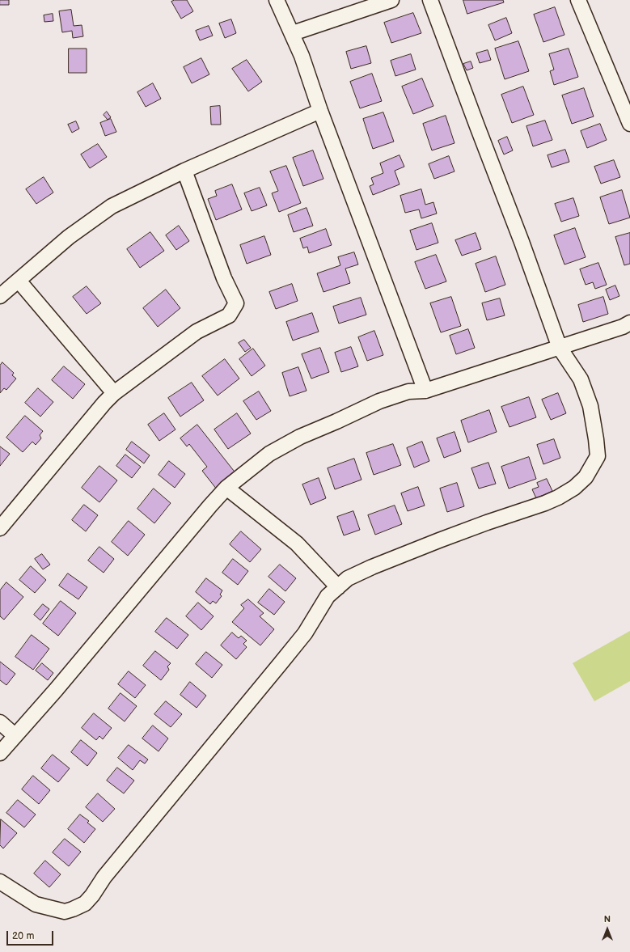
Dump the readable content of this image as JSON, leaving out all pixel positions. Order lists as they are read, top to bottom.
{
  "scale_bar": "20 m",
  "north": "top"
}
